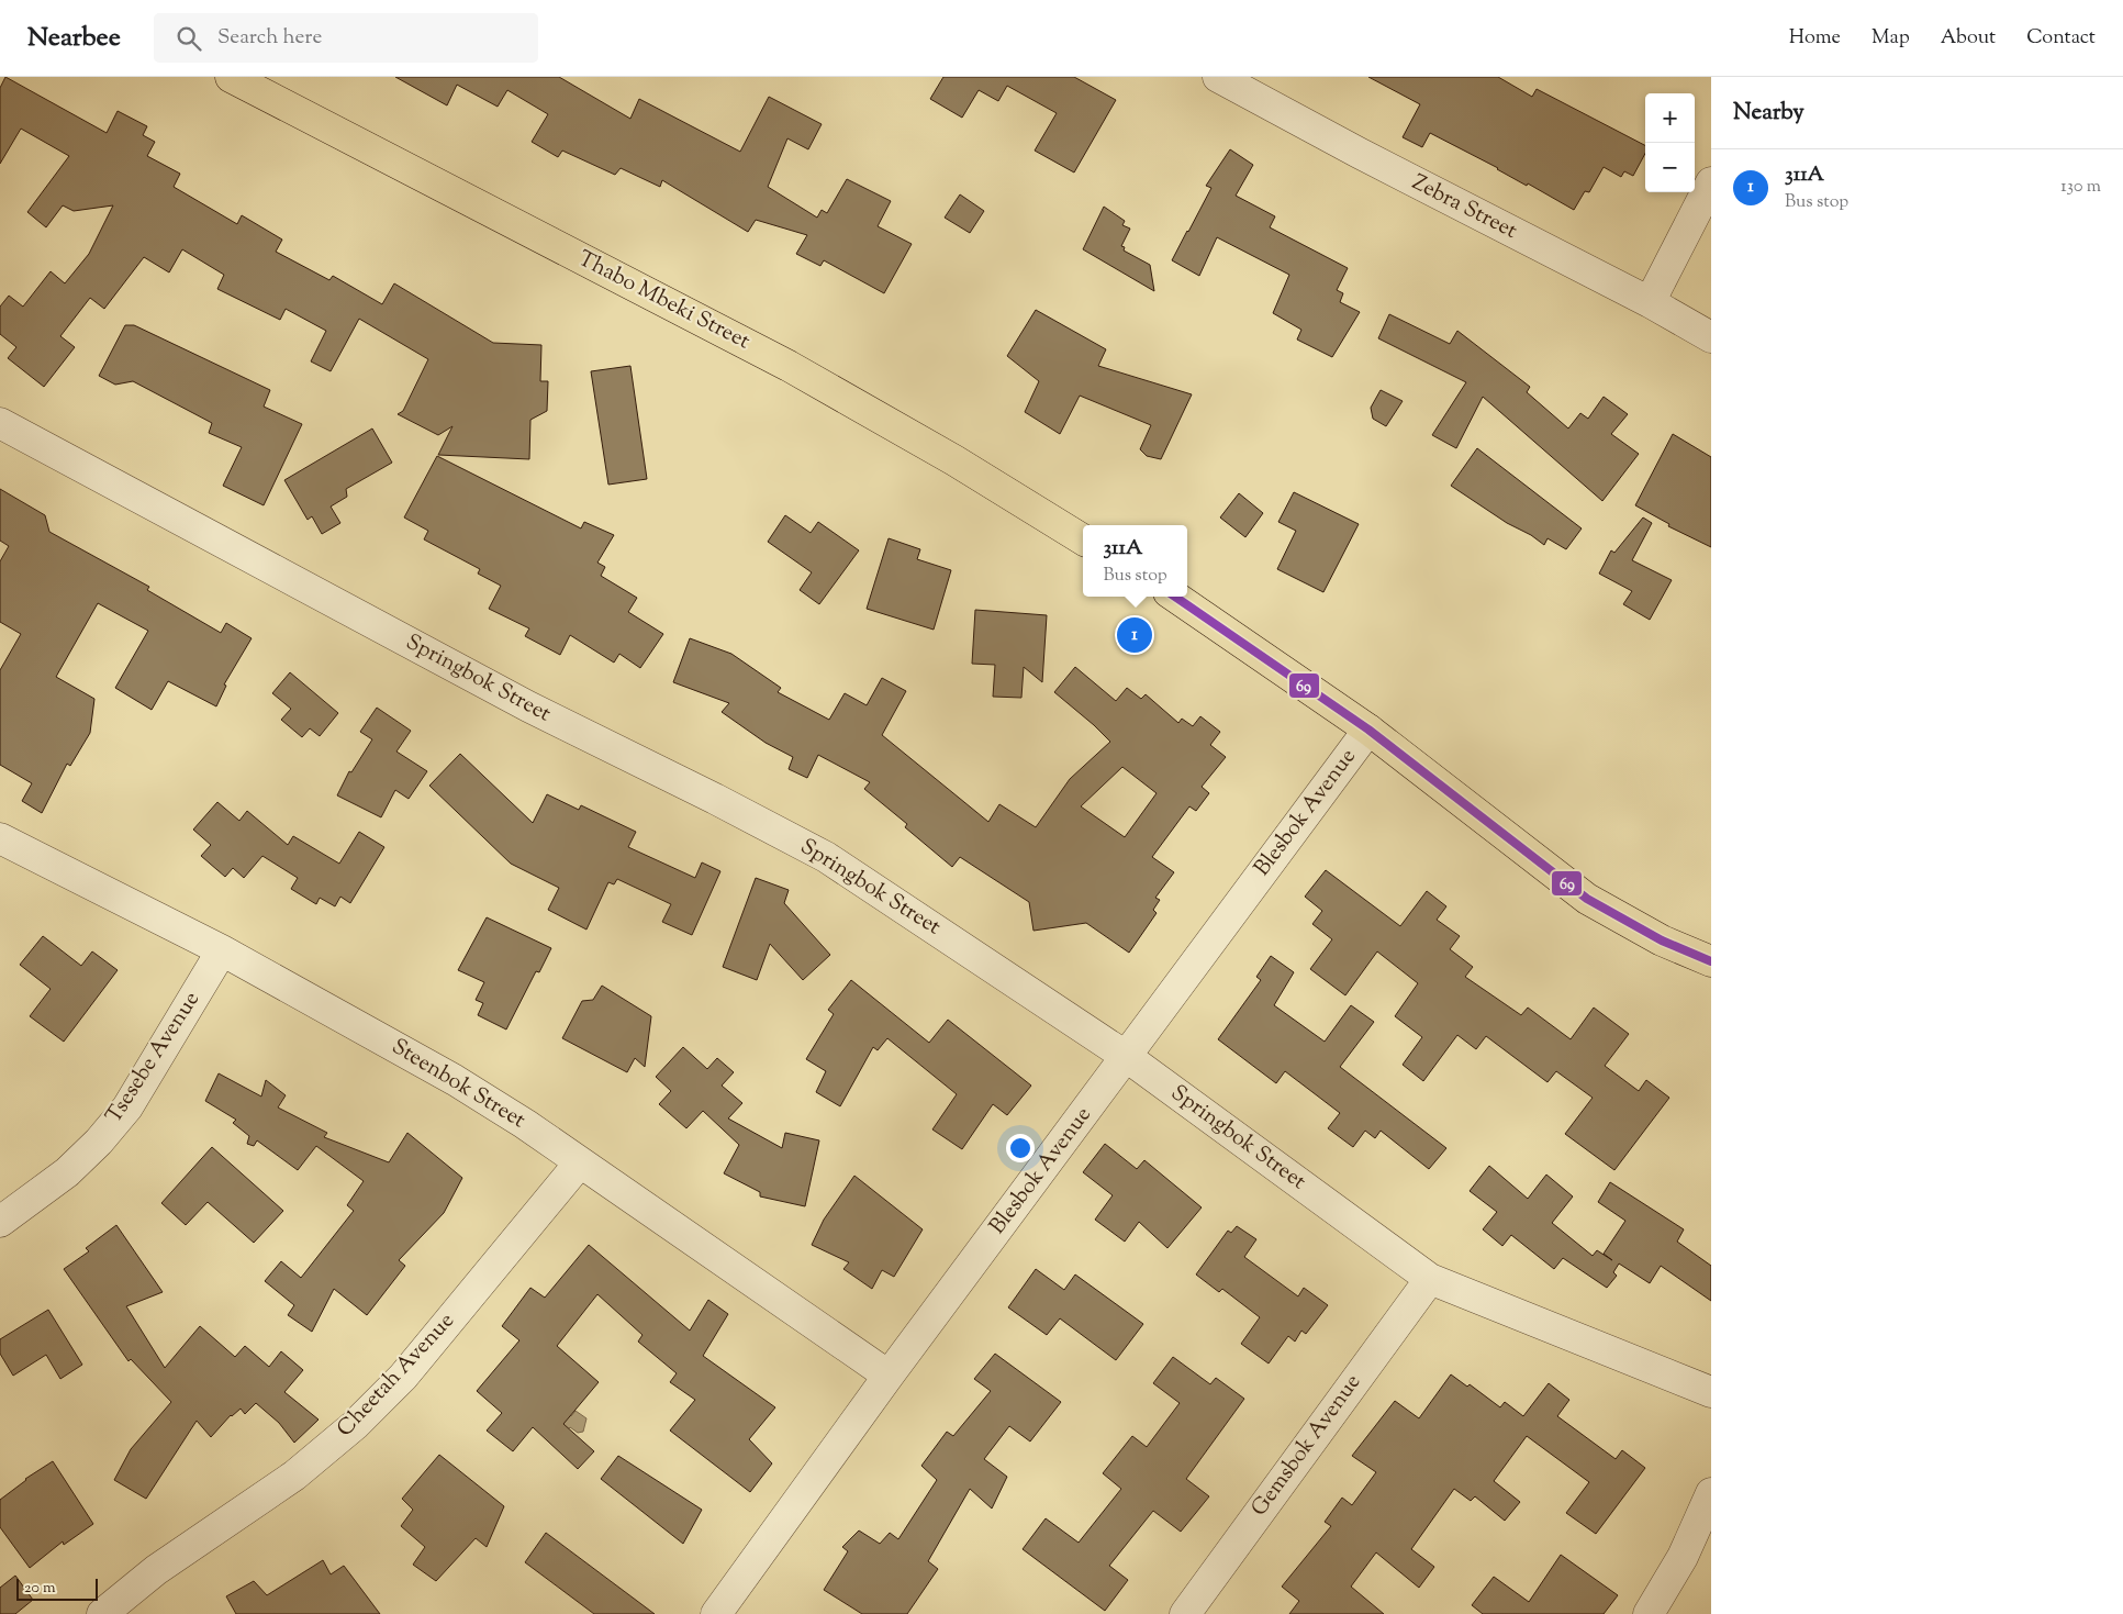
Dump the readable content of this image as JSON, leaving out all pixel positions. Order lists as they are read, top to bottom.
{
  "streets": {
    "main road": ["Thabo Mbeki Street"],
    "street": [
      "Zebra Street",
      "Springbok Street",
      "Blesbok Avenue",
      "Tsesebe Avenue",
      "Steenbok Street",
      "Cheetah Avenue",
      "Gemsbok Avenue"
    ]
  },
  "crossings": [
    ["Springbok Street", "Blesbok Avenue"],
    ["Springbok Street", "Gemsbok Avenue"],
    ["Blesbok Avenue", "Steenbok Street"],
    ["Tsesebe Avenue", "Steenbok Street"],
    ["Steenbok Street", "Cheetah Avenue"]
  ],
  "lines": ["transit line 69"],
  "scale_bar": "20 m",
  "page": {
    "header": "Nearbee",
    "search": "Search here",
    "nav": [
      "Home",
      "Map",
      "About",
      "Contact"
    ],
    "heading": "Nearby",
    "map_buttons": ["+", "−"],
    "list": [
      {
        "mark": "1",
        "name": "311A",
        "note": "Bus stop",
        "value": "130 m"
      }
    ],
    "popup": ["311A", "Bus stop"],
    "pins": "1",
    "scale": "20 m"
  }
}
